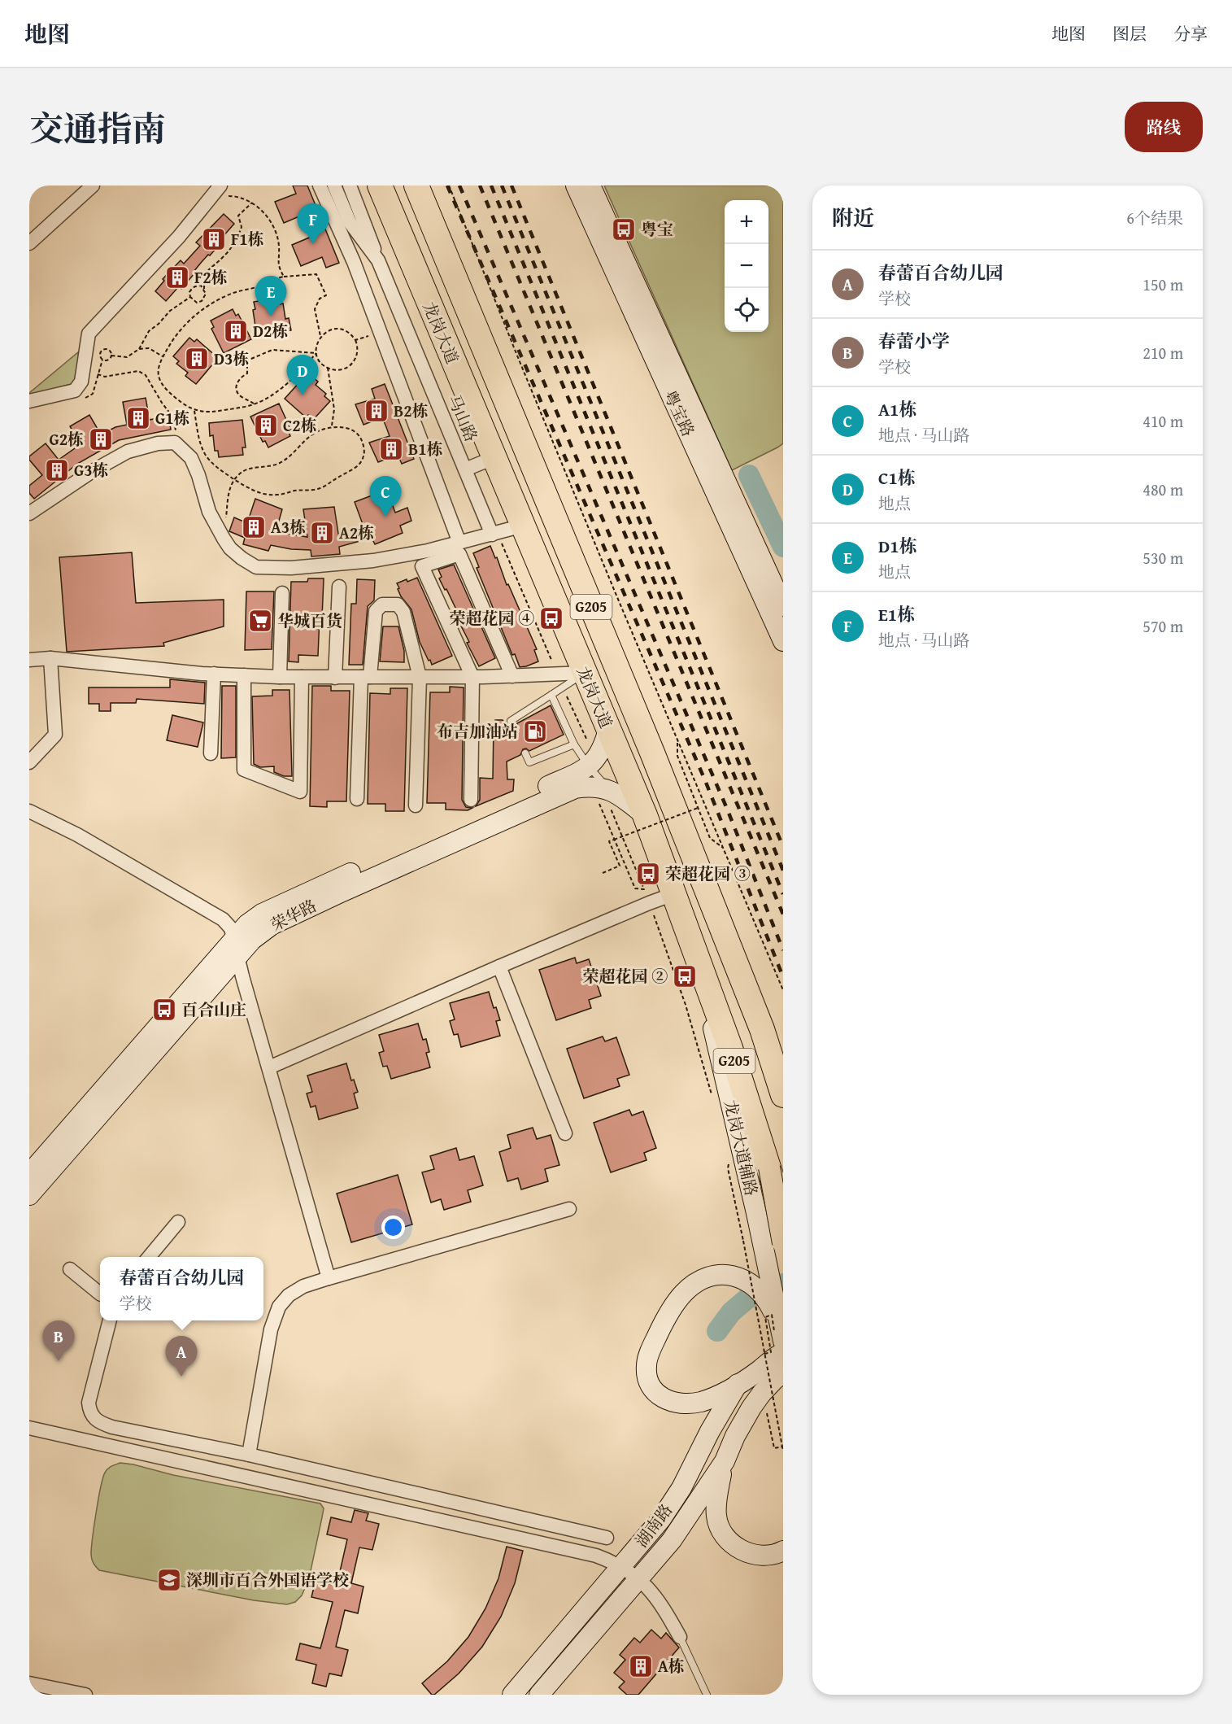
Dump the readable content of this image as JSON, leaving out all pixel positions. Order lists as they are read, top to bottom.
{
  "streets": {
    "highway": ["龙岗大道", "G205"],
    "main road": [
      "粤宝路",
      "荣华路",
      "龙岗大道辅路",
      "湖南路"
    ],
    "street": ["马山路"]
  },
  "crossings": [
    ["龙岗大道", "荣华路"],
    ["龙岗大道", "龙岗大道辅路"]
  ],
  "places": {
    "bus stop": [
      "粤宝",
      "荣超花园 ④",
      "荣超花园 ③",
      "荣超花园 ②",
      "百合山庄"
    ],
    "building": [
      "F1栋",
      "F2栋",
      "D2栋",
      "D3栋",
      "B2栋",
      "G1栋",
      "C2栋",
      "G2栋",
      "B1栋",
      "G3栋",
      "A3栋",
      "A2栋",
      "A栋"
    ],
    "supermarket": ["华城百货"],
    "fuel station": ["布吉加油站"],
    "school or university": ["深圳市百合外国语学校"]
  },
  "page": {
    "header": "地图",
    "nav": ["地图", "图层", "分享"],
    "title": "交通指南",
    "buttons": "路线",
    "heading": ["附近", "6个结果"],
    "map_buttons": ["+", "−"],
    "pins": [
      "F",
      "E",
      "D",
      "C",
      "B",
      "A"
    ],
    "list": [
      {
        "mark": "A",
        "name": "春蕾百合幼儿园",
        "note": "学校",
        "value": "150 m"
      },
      {
        "mark": "B",
        "name": "春蕾小学",
        "note": "学校",
        "value": "210 m"
      },
      {
        "mark": "C",
        "name": "A1栋",
        "note": "地点 · 马山路",
        "value": "410 m"
      },
      {
        "mark": "D",
        "name": "C1栋",
        "note": "地点",
        "value": "480 m"
      },
      {
        "mark": "E",
        "name": "D1栋",
        "note": "地点",
        "value": "530 m"
      },
      {
        "mark": "F",
        "name": "E1栋",
        "note": "地点 · 马山路",
        "value": "570 m"
      }
    ],
    "popup": ["春蕾百合幼儿园", "学校"]
  }
}
